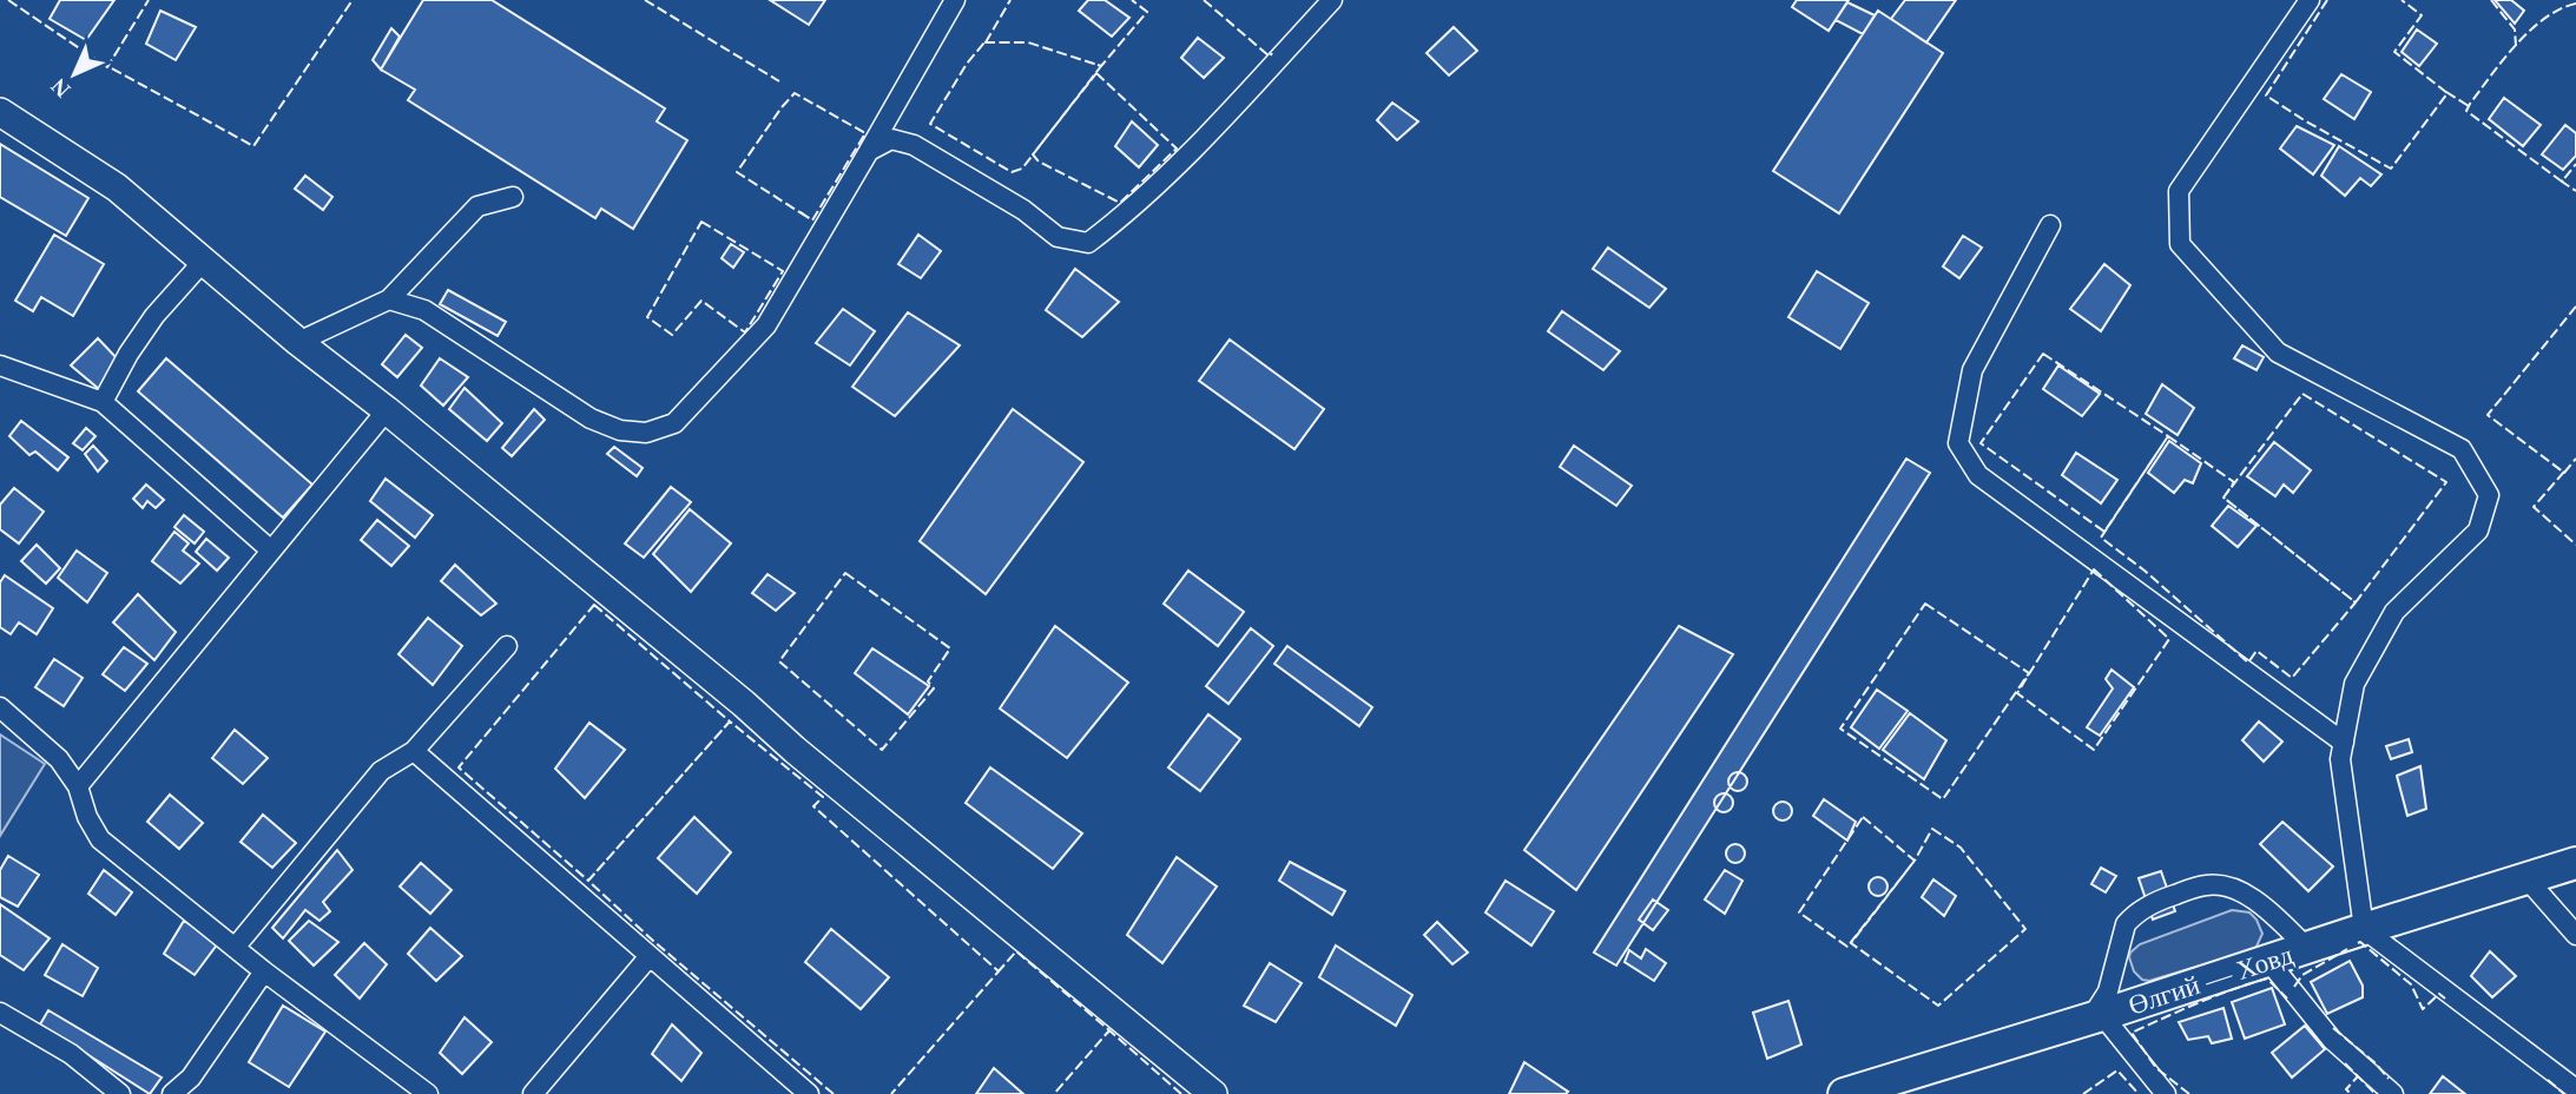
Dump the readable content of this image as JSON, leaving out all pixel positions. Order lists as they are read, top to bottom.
{
  "streets": {
    "highway": ["Өлгий — Ховд"]
  },
  "north": "bottom left"
}
